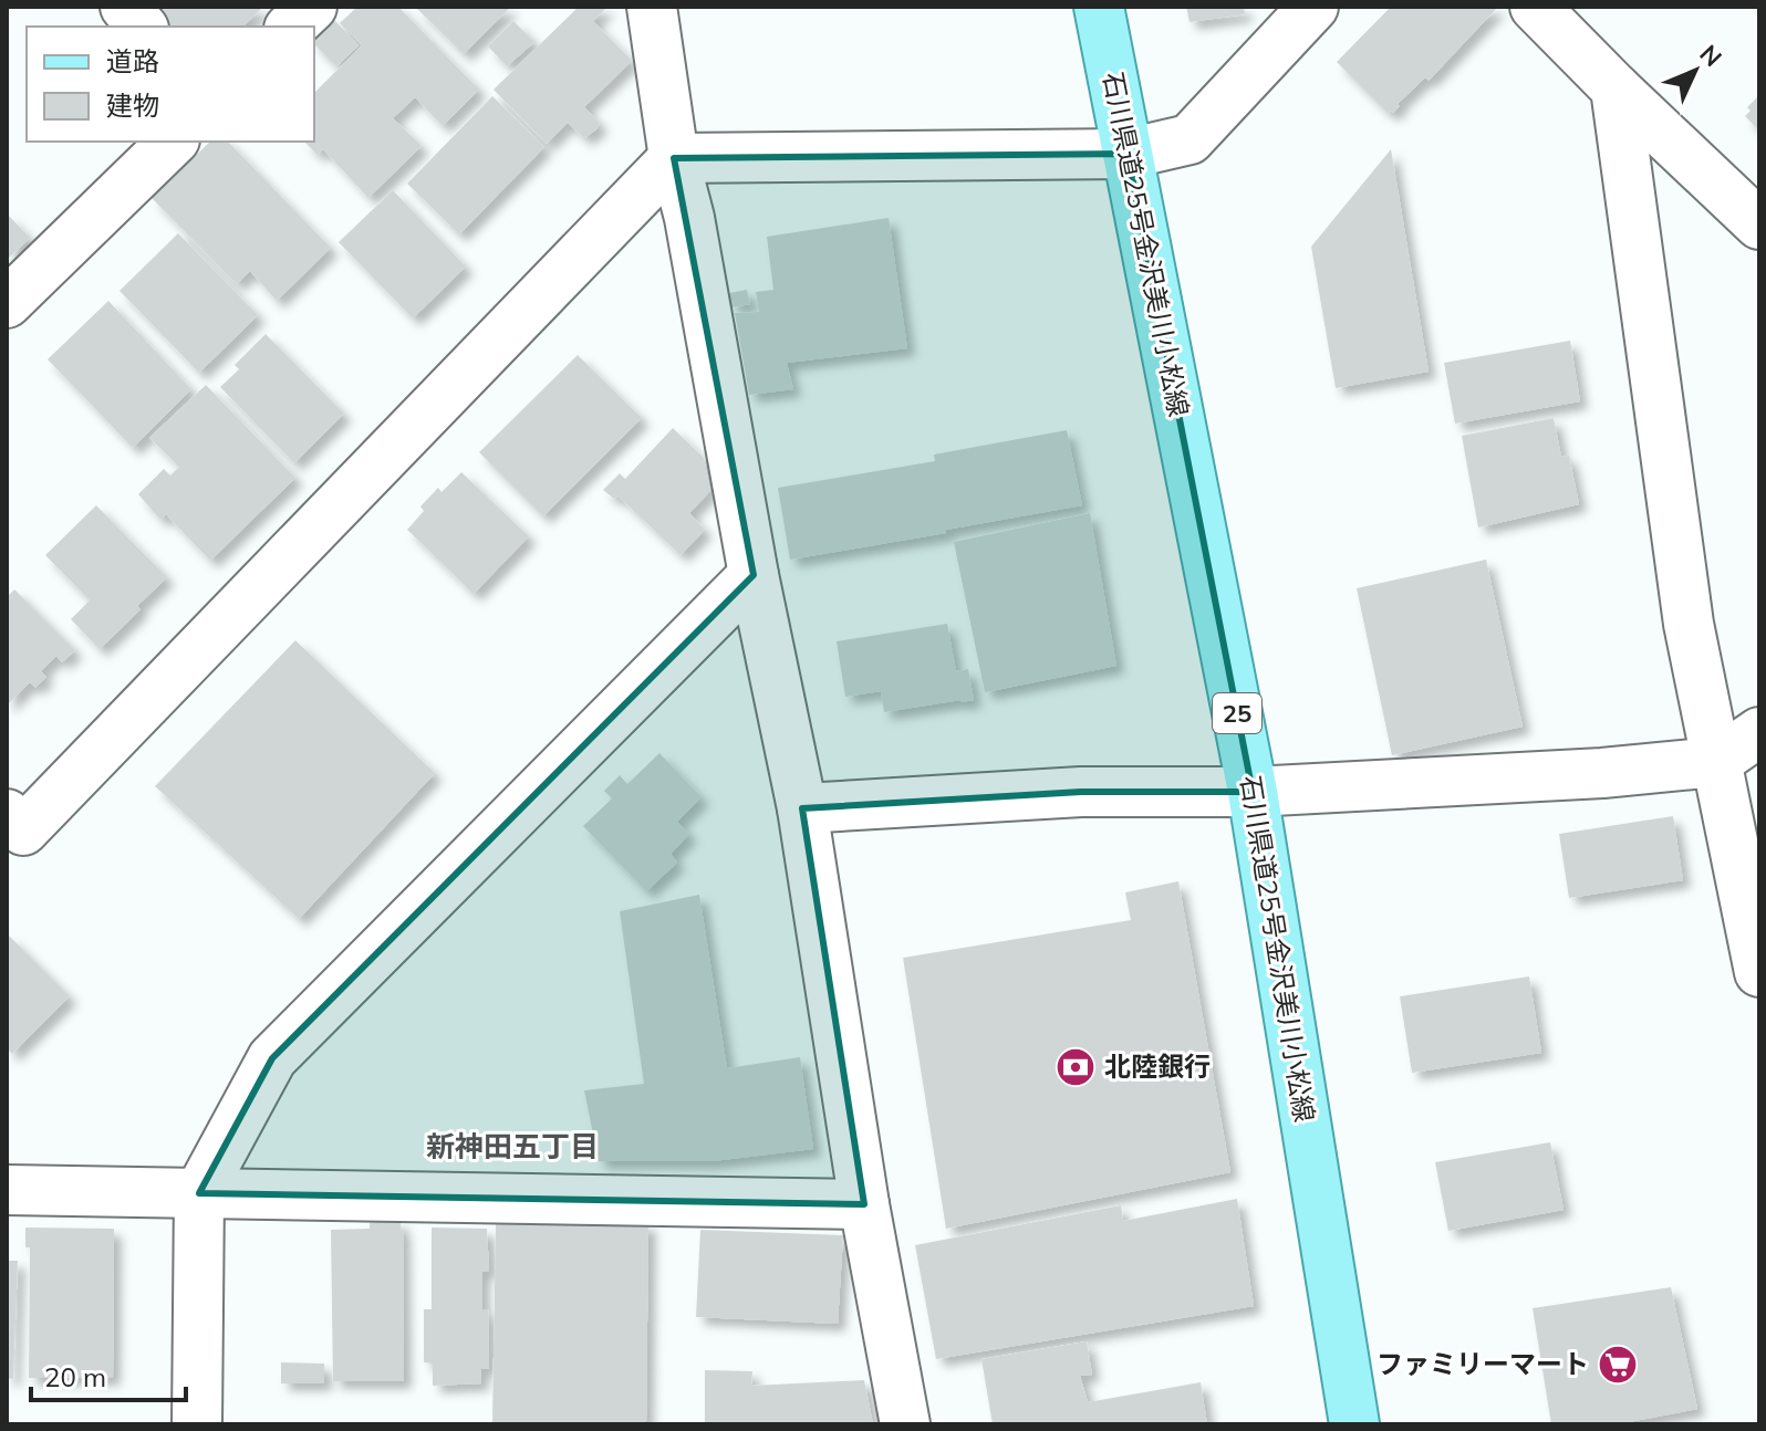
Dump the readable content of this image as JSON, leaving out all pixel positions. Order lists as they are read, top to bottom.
{
  "streets": {
    "main road": ["石川県道25号金沢美川小松線", "25"]
  },
  "districts": ["新神田五丁目"],
  "places": {
    "bank": ["北陸銀行"],
    "supermarket": ["ファミリーマート"]
  },
  "legend": ["道路", "建物"],
  "scale_bar": "20 m",
  "north": "top right"
}
